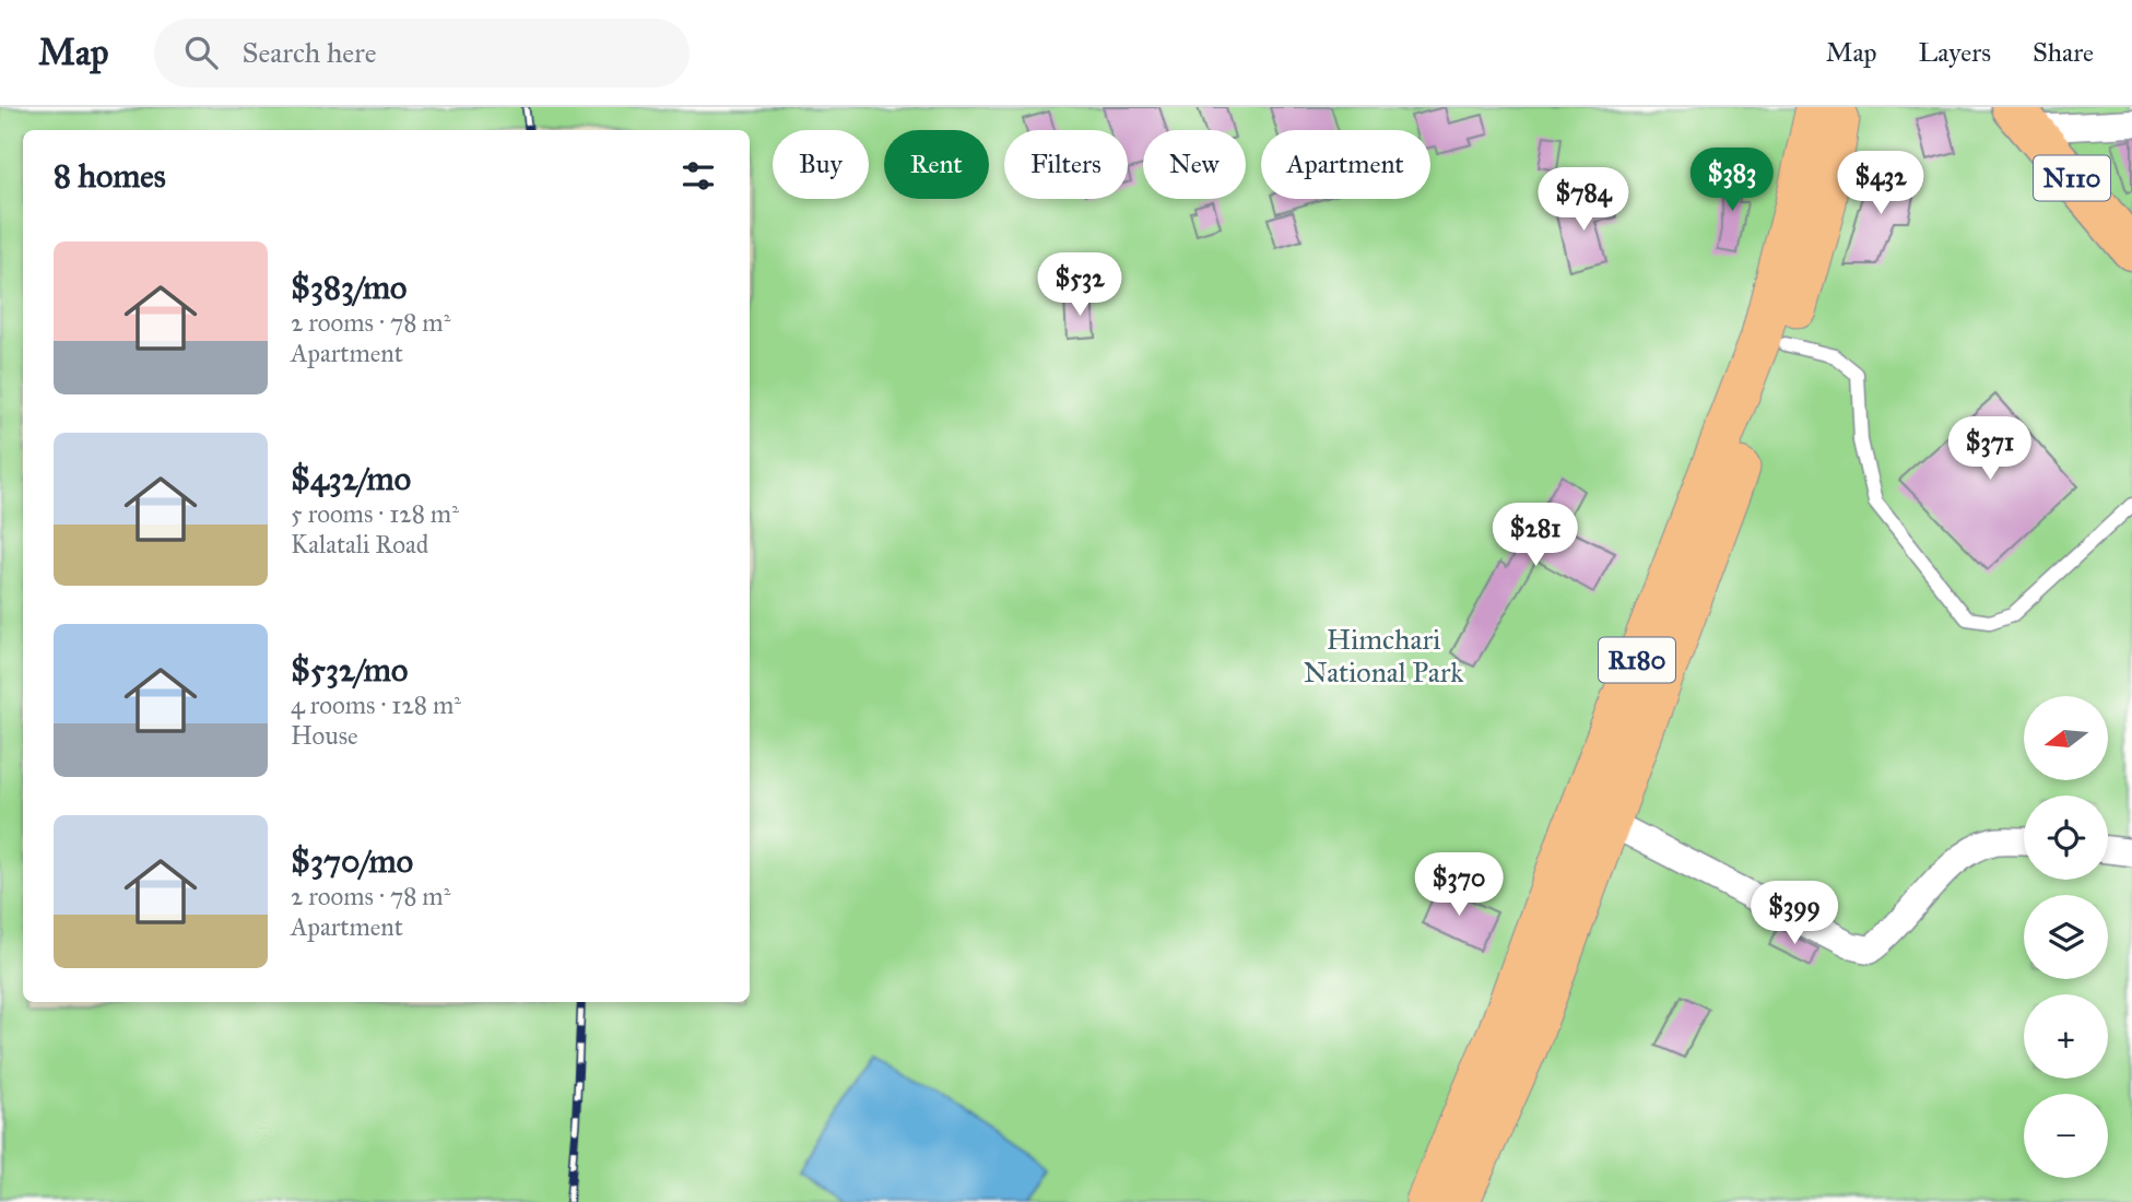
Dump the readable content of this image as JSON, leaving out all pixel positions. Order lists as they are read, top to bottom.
{
  "streets": {
    "highway": ["N110"],
    "main road": ["R180"]
  },
  "parks": ["Himchari National Park"],
  "north": "left",
  "page": {
    "header": "Map",
    "search": "Search here",
    "nav": ["Map", "Layers", "Share"],
    "chip": [
      "Buy",
      "Rent",
      "Filters",
      "New",
      "Apartment"
    ],
    "heading": "8 homes",
    "price": [
      "$383",
      "$432",
      "$784",
      "$532",
      "$371",
      "$281",
      "$370",
      "$399"
    ],
    "list": [
      {
        "name": "$383/mo",
        "note": "2 rooms · 78 m² · Apartment"
      },
      {
        "name": "$432/mo",
        "note": "5 rooms · 128 m² · Kalatali Road"
      },
      {
        "name": "$532/mo",
        "note": "4 rooms · 128 m² · House"
      },
      {
        "name": "$370/mo",
        "note": "2 rooms · 78 m² · Apartment"
      }
    ],
    "map_buttons": ["+", "−"]
  }
}
